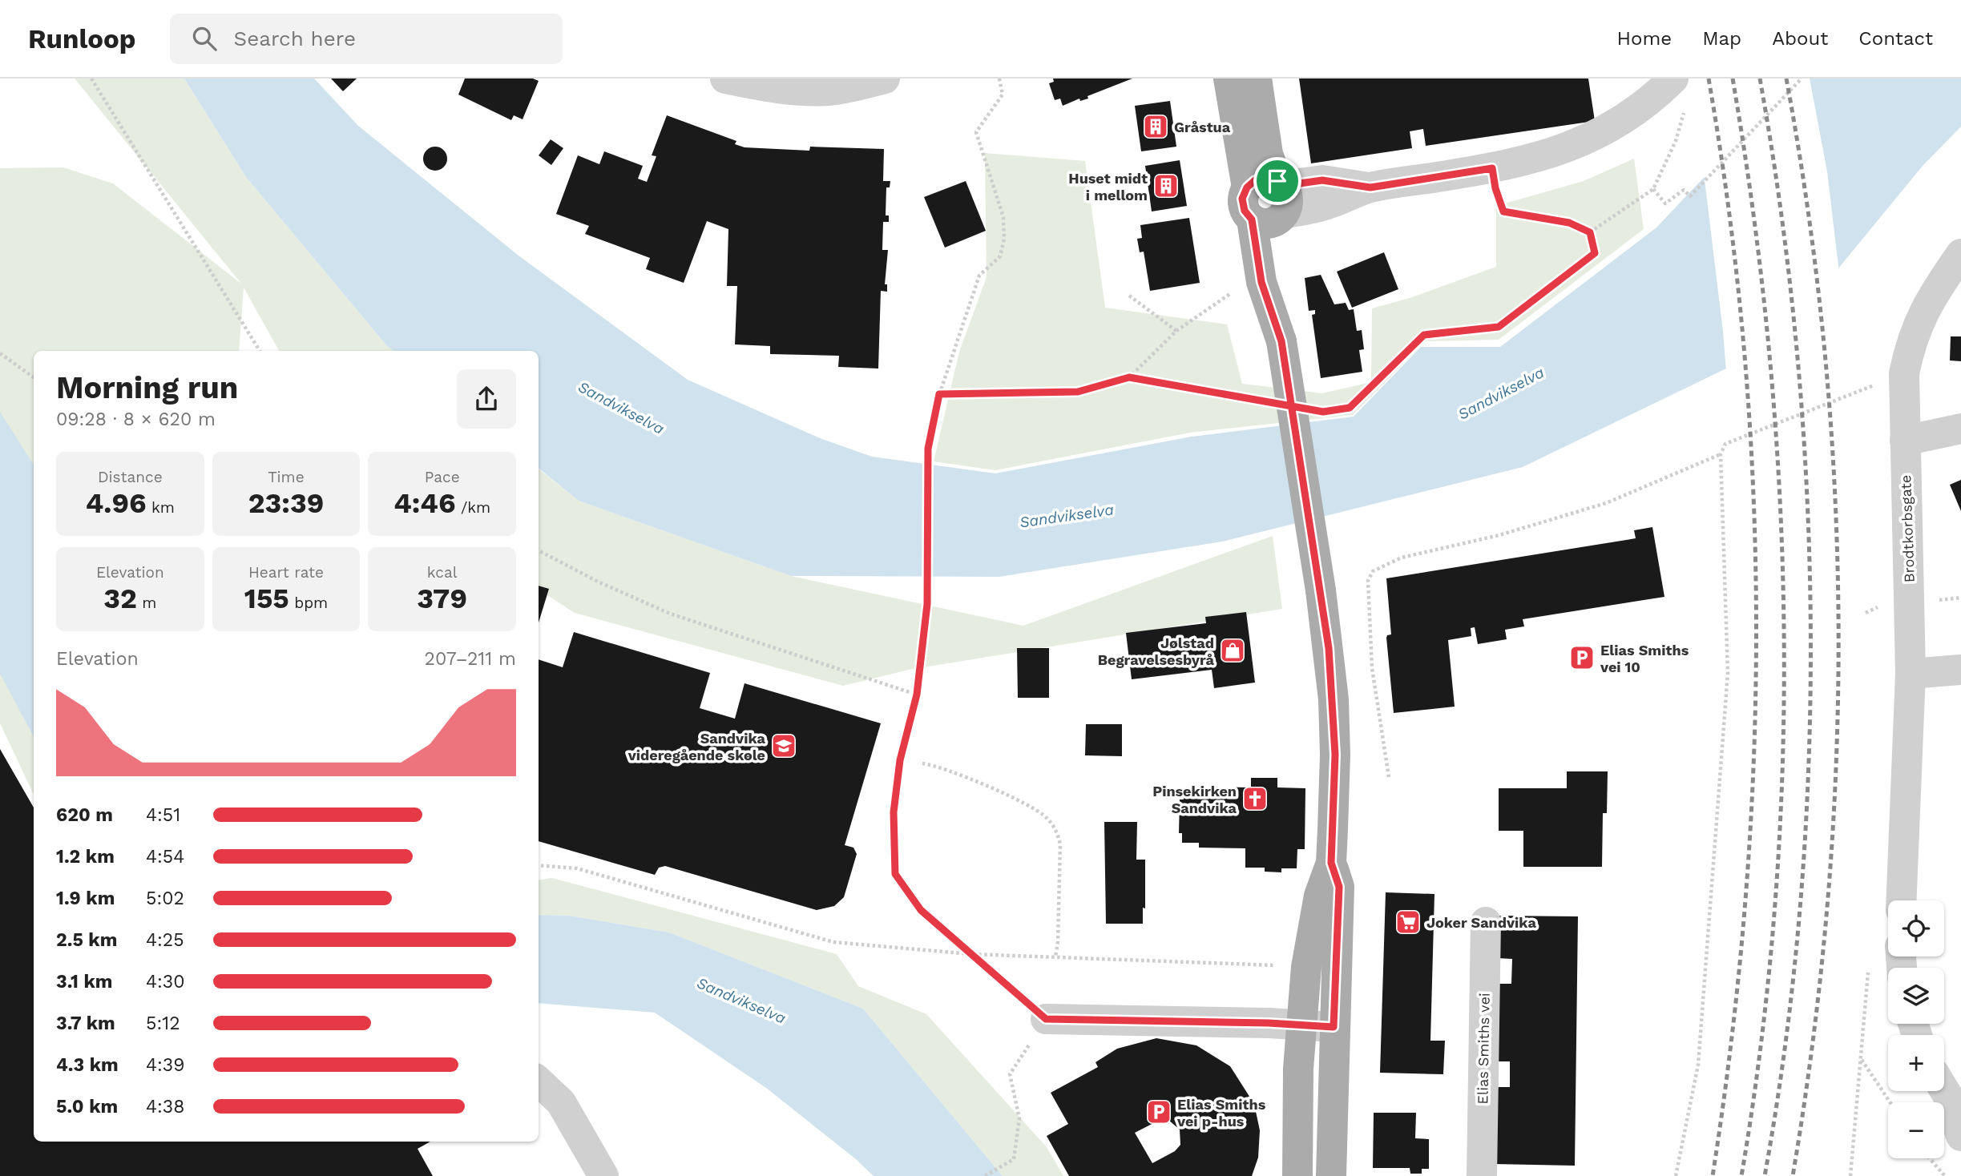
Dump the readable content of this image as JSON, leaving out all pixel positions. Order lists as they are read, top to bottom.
{
  "streets": {
    "street": ["Brodtkorbsgate", "Elias Smiths vei"]
  },
  "water": ["Sandvikselva"],
  "places": {
    "building": ["Gråstua", "Huset midt i mellom"],
    "shop": ["Jølstad Begravelsesbyrå"],
    "parking": ["Elias Smiths vei 10", "Elias Smiths vei p-hus"],
    "school or university": ["Sandvika videregående skole"],
    "church": ["Pinsekirken Sandvika"],
    "supermarket": ["Joker Sandvika"]
  },
  "page": {
    "header": "Runloop",
    "search": "Search here",
    "nav": [
      "Home",
      "Map",
      "About",
      "Contact"
    ],
    "heading": ["Morning run", "09:28 · 8 × 620 m"],
    "stats": [
      ["Distance", "4.96 km"],
      ["Time", "23:39"],
      ["Pace", "4:46 /km"],
      ["Elevation", "32 m"],
      ["Heart rate", "155 bpm"],
      ["kcal", "379"]
    ],
    "chart": ["Elevation", "207–211 m"],
    "list": [
      {
        "name": "620 m",
        "note": "4:51"
      },
      {
        "name": "1.2 km",
        "note": "4:54"
      },
      {
        "name": "1.9 km",
        "note": "5:02"
      },
      {
        "name": "2.5 km",
        "note": "4:25"
      },
      {
        "name": "3.1 km",
        "note": "4:30"
      },
      {
        "name": "3.7 km",
        "note": "5:12"
      },
      {
        "name": "4.3 km",
        "note": "4:39"
      },
      {
        "name": "5.0 km",
        "note": "4:38"
      }
    ],
    "map_buttons": ["+", "−"]
  }
}
